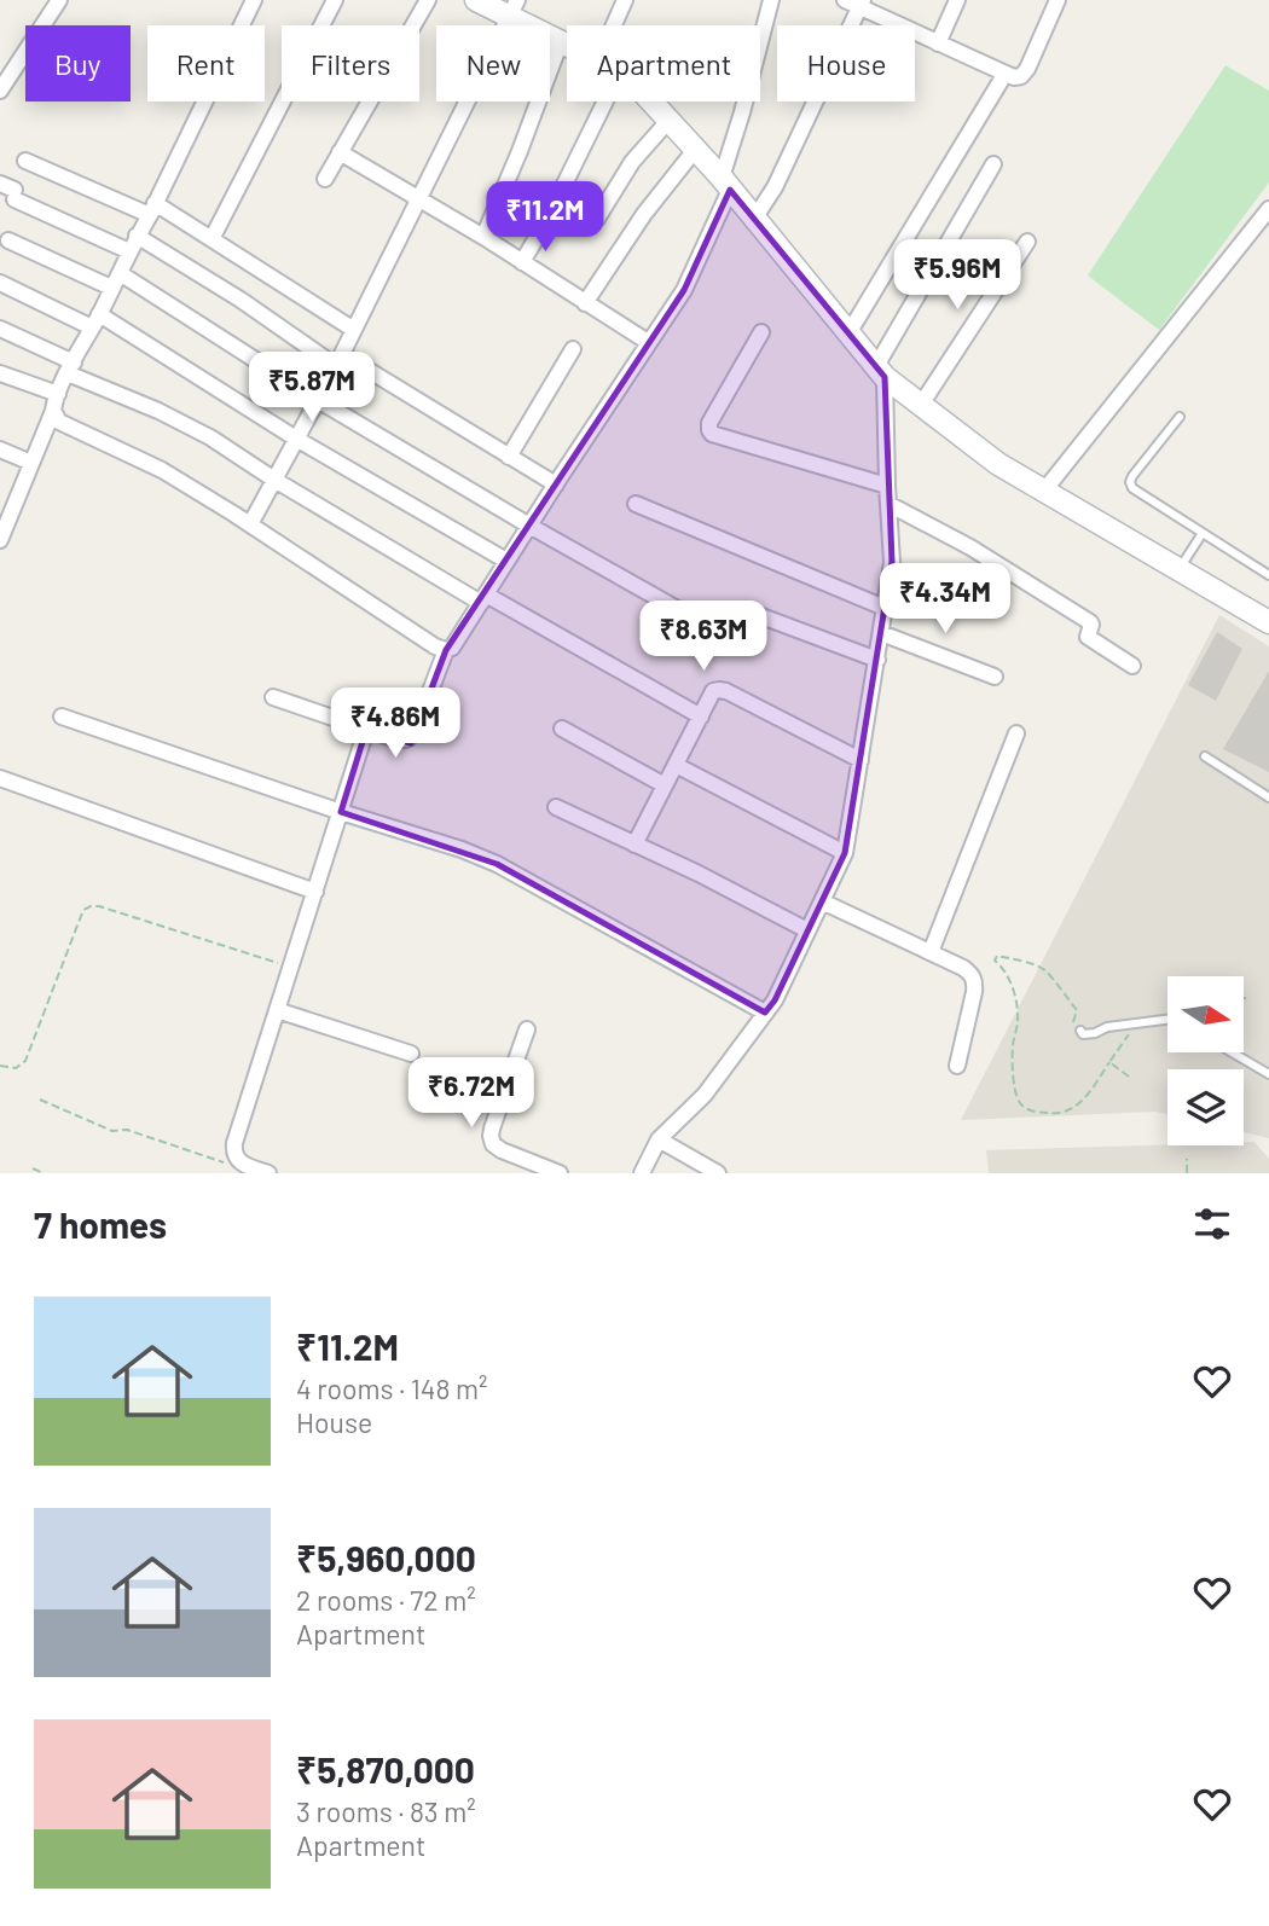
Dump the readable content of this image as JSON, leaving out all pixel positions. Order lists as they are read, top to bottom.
{
  "north": "right",
  "page": {
    "chip": [
      "Buy",
      "Rent",
      "Filters",
      "New",
      "Apartment",
      "House"
    ],
    "price": [
      "₹11.2M",
      "₹5.96M",
      "₹5.87M",
      "₹4.34M",
      "₹8.63M",
      "₹4.86M",
      "₹6.72M"
    ],
    "heading": "7 homes",
    "list": [
      {
        "name": "₹11.2M",
        "note": "4 rooms · 148 m² · House"
      },
      {
        "name": "₹5,960,000",
        "note": "2 rooms · 72 m² · Apartment"
      },
      {
        "name": "₹5,870,000",
        "note": "3 rooms · 83 m² · Apartment"
      }
    ]
  }
}
